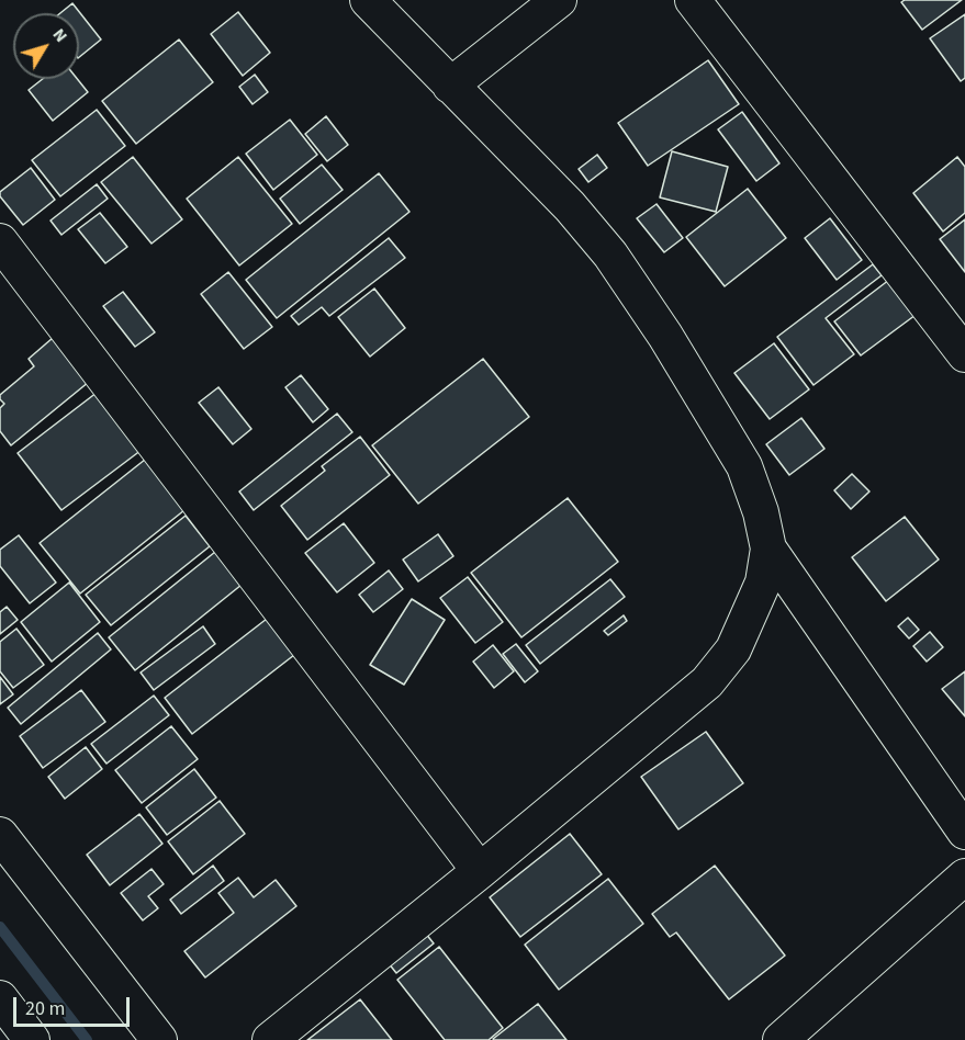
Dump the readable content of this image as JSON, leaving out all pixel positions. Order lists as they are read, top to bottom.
{
  "scale_bar": "20 m",
  "north": "top right"
}
